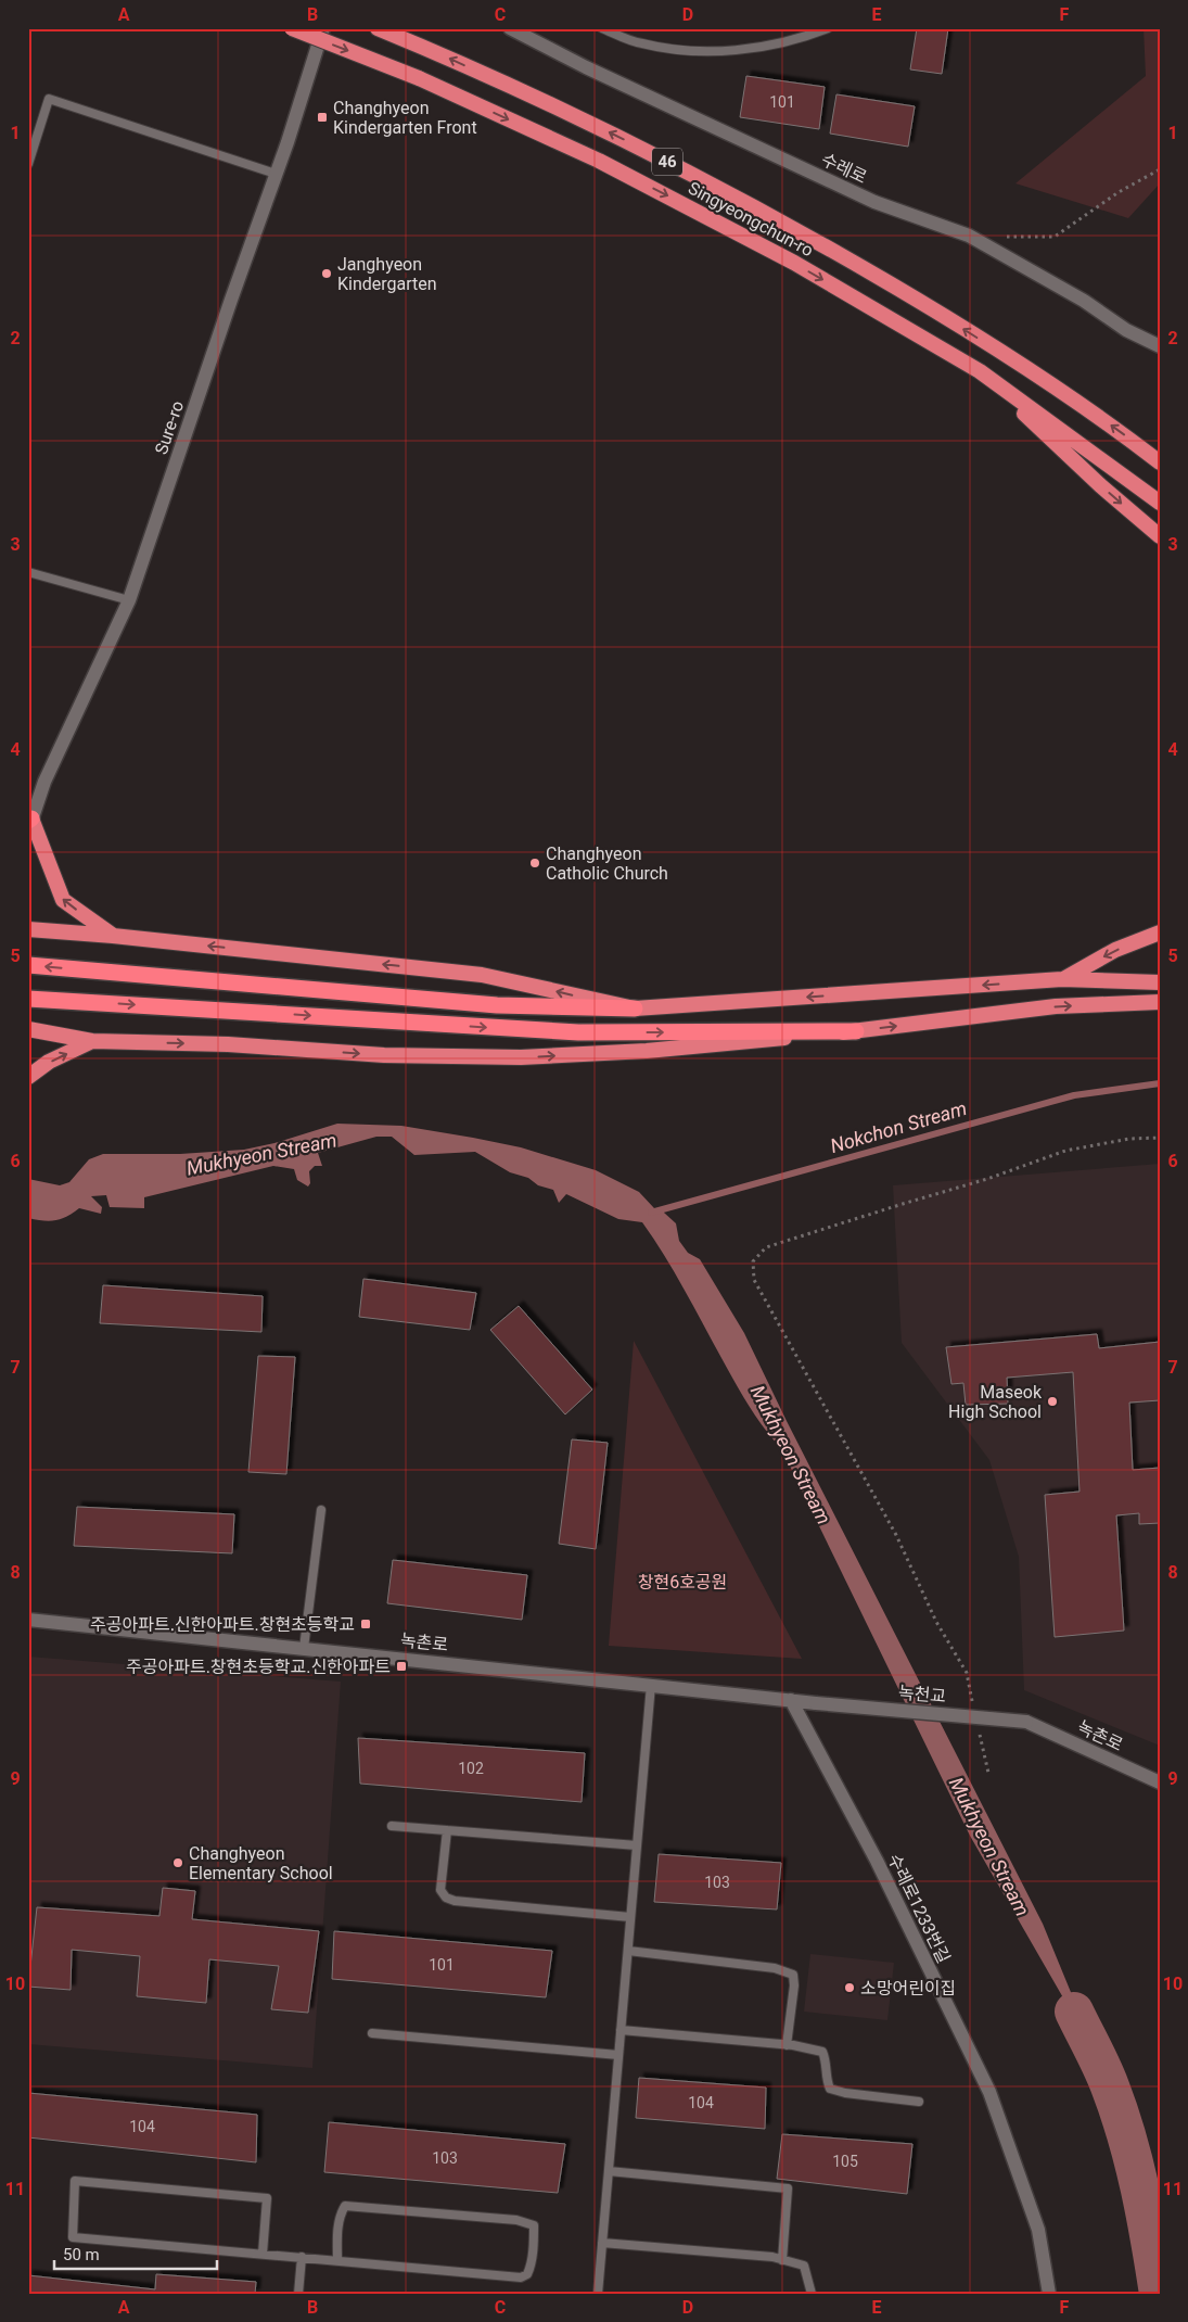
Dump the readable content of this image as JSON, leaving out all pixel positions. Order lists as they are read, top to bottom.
{
  "streets": {
    "highway": ["46", "Singyeongchun-ro"],
    "street": [
      "수레로",
      "Sure-ro",
      "녹촌로",
      "녹천교",
      "수레로1233번길"
    ]
  },
  "crossings": [
    ["녹촌로", "녹천교"],
    ["녹촌로", "수레로1233번길"]
  ],
  "water": ["Nokchon Stream", "Mukhyeon Stream"],
  "parks": ["창현6호공원"],
  "places": {
    "transit": ["Changhyeon Kindergarten Front", "주공아파트.신한아파트.창현초등학교", "주공아파트.창현초등학교.신한아파트"],
    "other": [
      "Janghyeon Kindergarten",
      "Changhyeon Catholic Church",
      "Maseok High School",
      "Changhyeon Elementary School",
      "소망어린이집"
    ]
  },
  "house_numbers": [
    "101",
    "102",
    "103",
    "101",
    "104",
    "104",
    "103",
    "105"
  ],
  "scale_bar": "50 m",
  "grid": {
    "columns": [
      "A",
      "B",
      "C",
      "D",
      "E",
      "F"
    ],
    "rows": [
      "1",
      "2",
      "3",
      "4",
      "5",
      "6",
      "7",
      "8",
      "9",
      "10",
      "11"
    ]
  }
}
